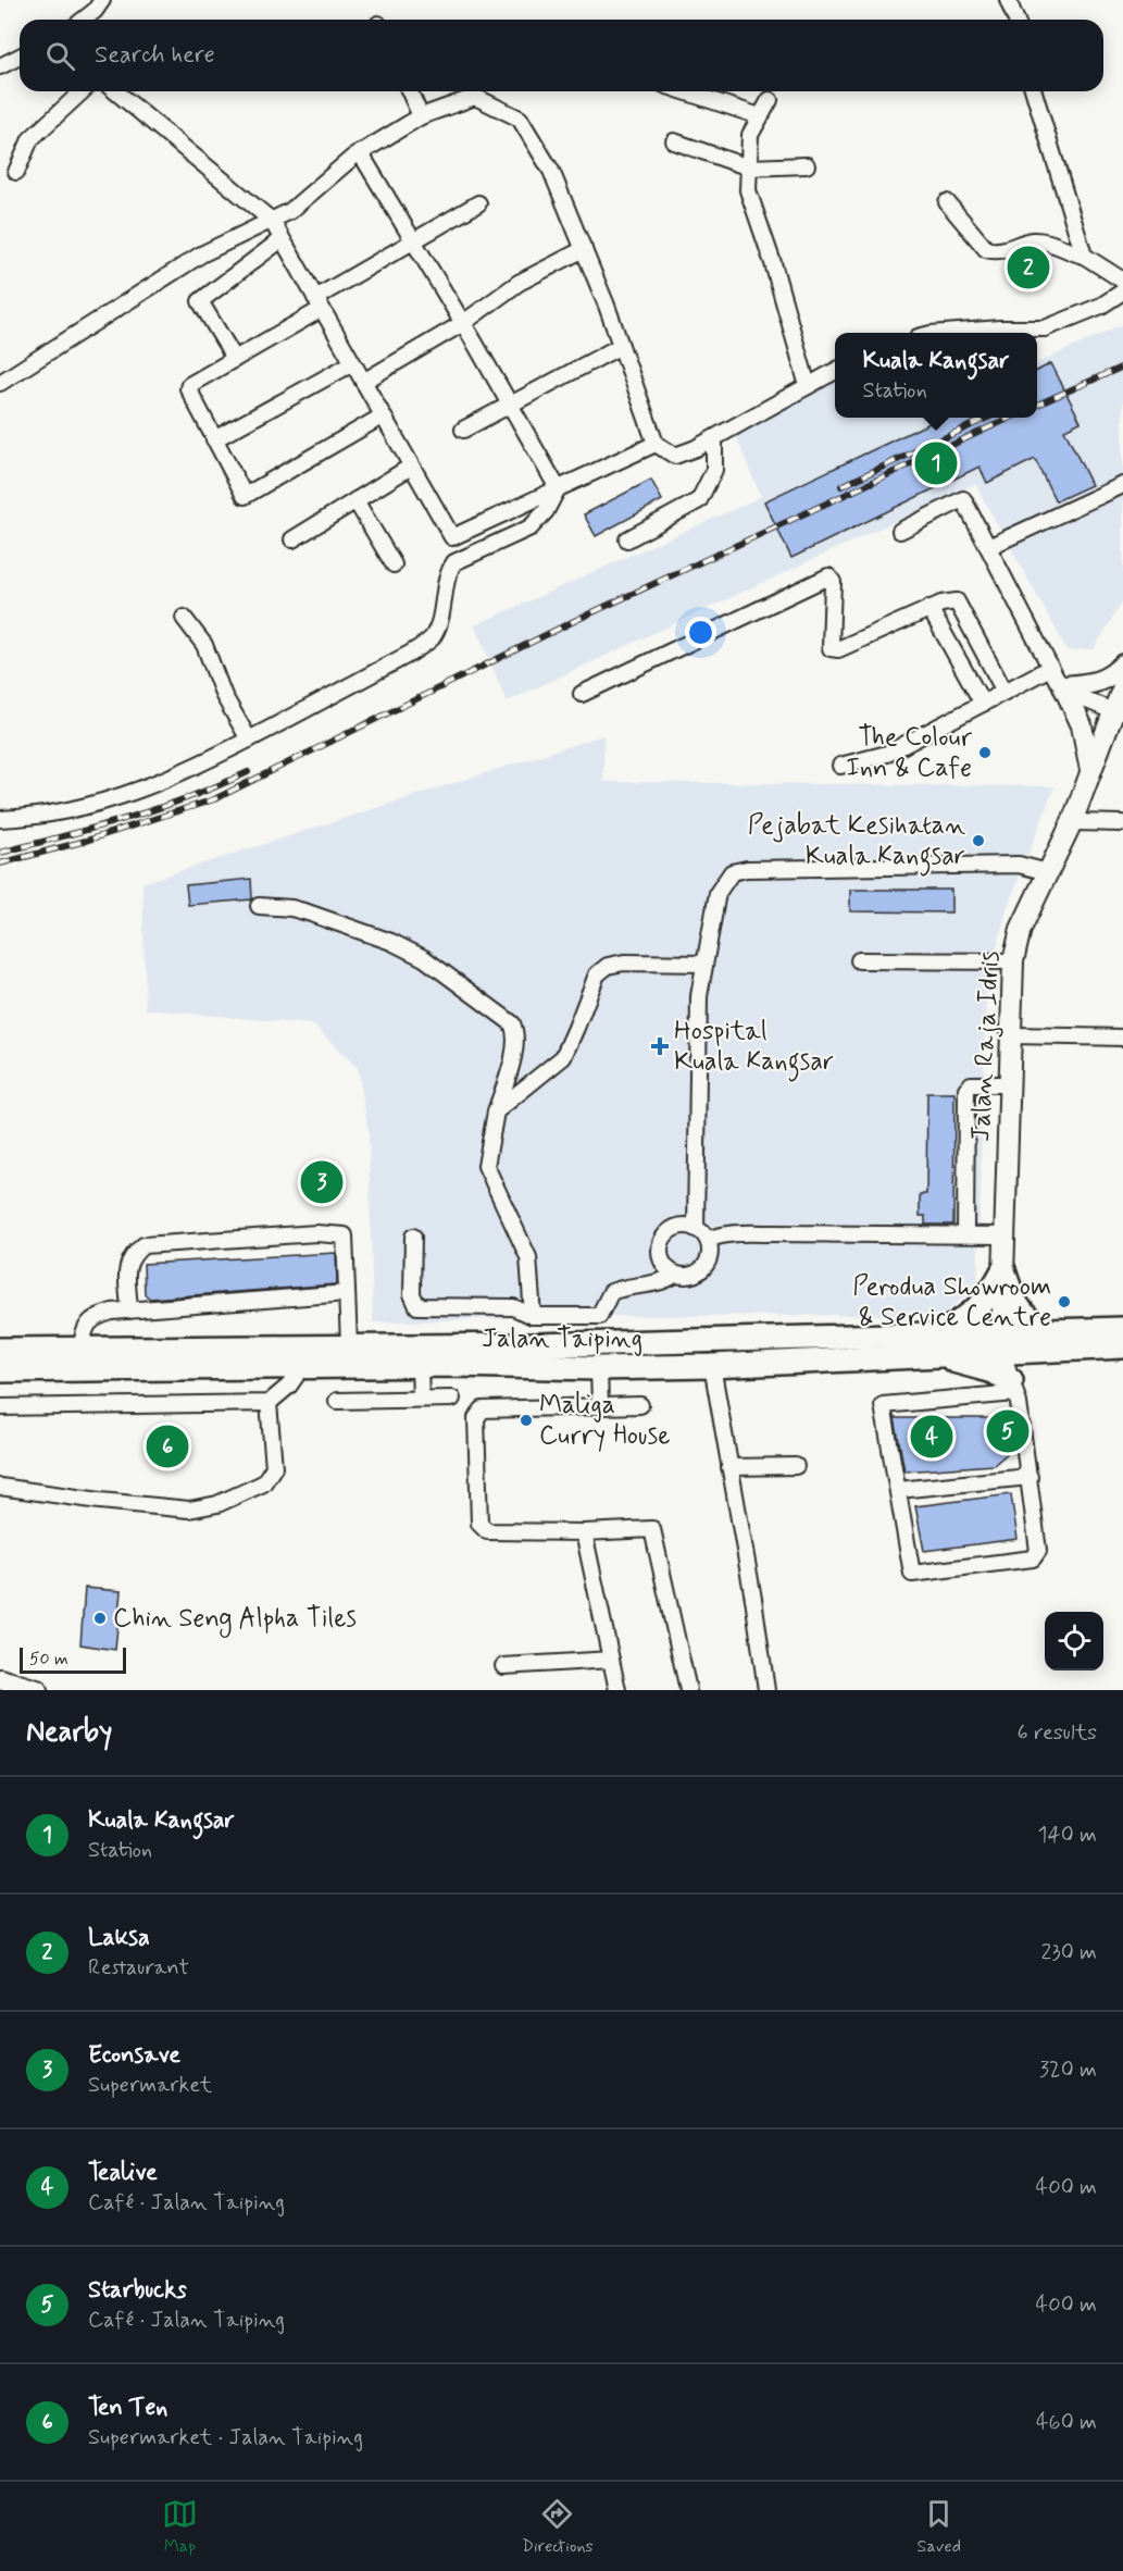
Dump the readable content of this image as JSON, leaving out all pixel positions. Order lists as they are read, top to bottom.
{
  "streets": {
    "highway": ["Jalan Taiping"],
    "main road": ["Jalan Raja Idris"]
  },
  "crossings": [
    ["Jalan Raja Idris", "Jalan Taiping"]
  ],
  "places": {
    "other": [
      "The Colour Inn & Cafe",
      "Pejabat Kesihatan Kuala Kangsar",
      "Perodua Showroom & Service Centre",
      "Maliga Curry House",
      "Chin Seng Alpha Tiles"
    ],
    "health": ["Hospital Kuala Kangsar"]
  },
  "scale_bar": "50 m",
  "page": {
    "search": "Search here",
    "pins": [
      "2",
      "1",
      "3",
      "5",
      "4",
      "6"
    ],
    "popup": ["Kuala Kangsar", "Station"],
    "scale": "50 m",
    "heading": ["Nearby", "6 results"],
    "list": [
      {
        "mark": "1",
        "name": "Kuala Kangsar",
        "note": "Station",
        "value": "140 m"
      },
      {
        "mark": "2",
        "name": "Laksa",
        "note": "Restaurant",
        "value": "230 m"
      },
      {
        "mark": "3",
        "name": "Econsave",
        "note": "Supermarket",
        "value": "320 m"
      },
      {
        "mark": "4",
        "name": "Tealive",
        "note": "Café · Jalan Taiping",
        "value": "400 m"
      },
      {
        "mark": "5",
        "name": "Starbucks",
        "note": "Café · Jalan Taiping",
        "value": "400 m"
      },
      {
        "mark": "6",
        "name": "Ten Ten",
        "note": "Supermarket · Jalan Taiping",
        "value": "460 m"
      }
    ],
    "nav": ["Map", "Directions", "Saved"]
  }
}
